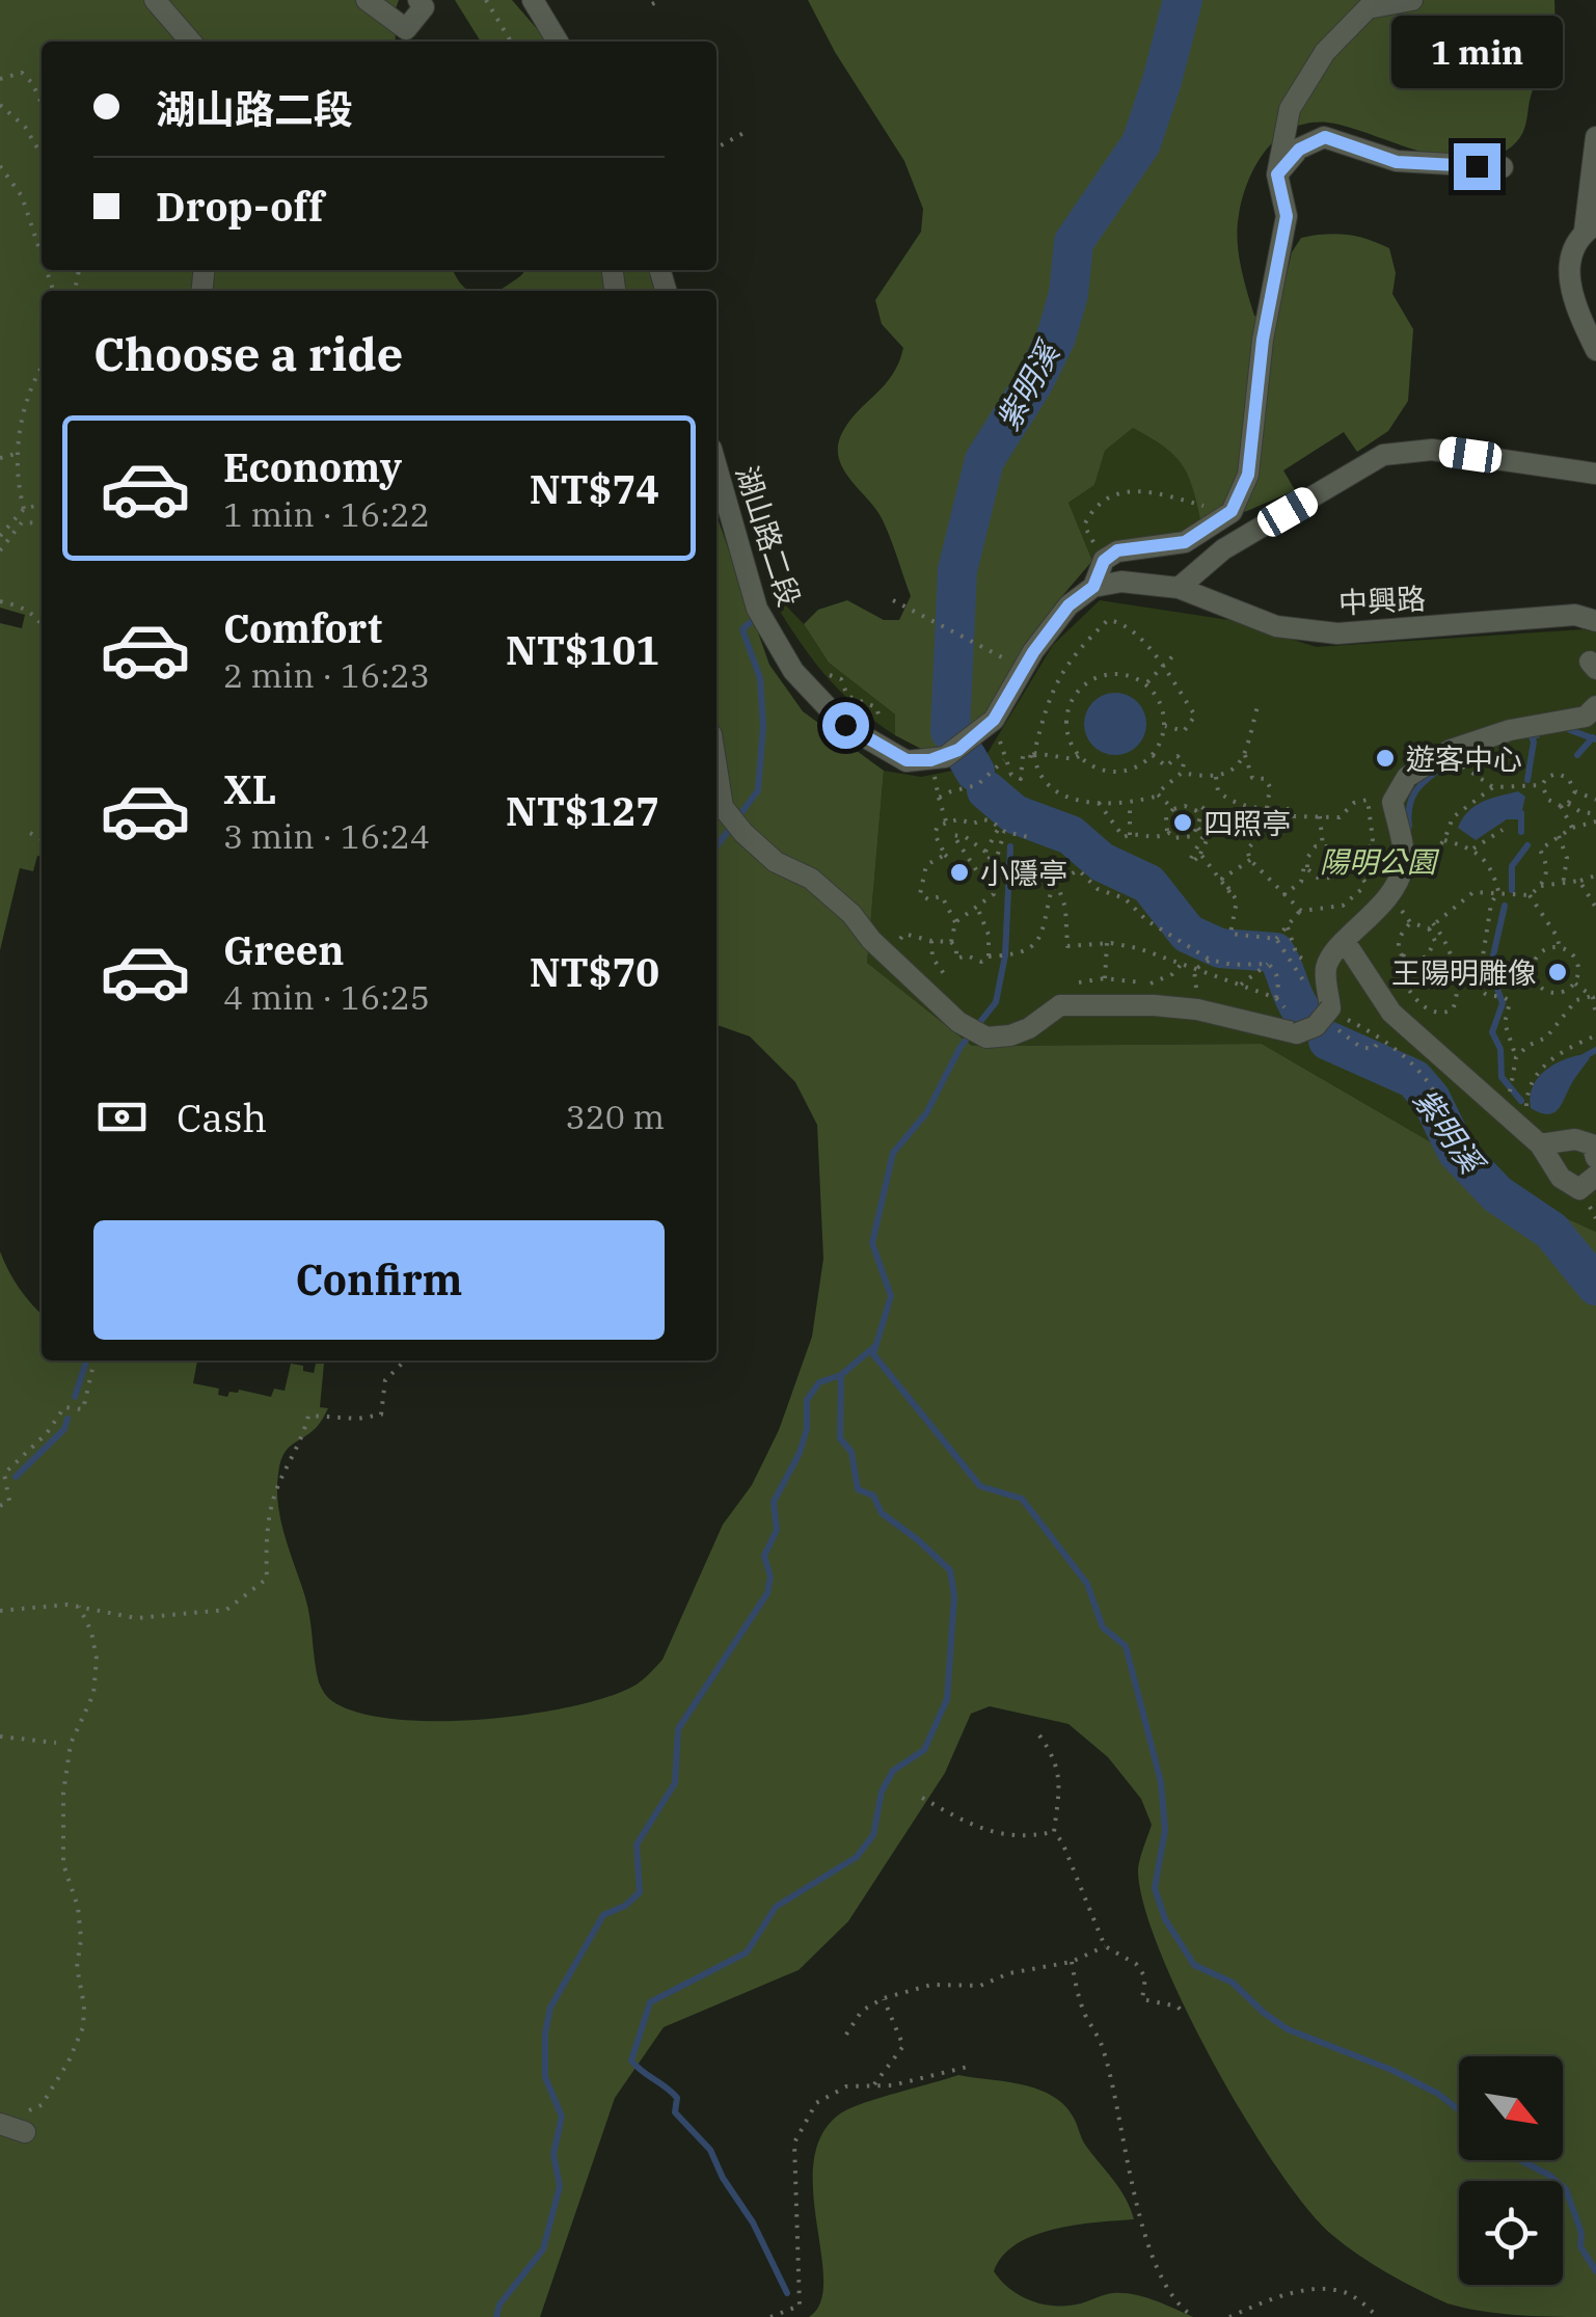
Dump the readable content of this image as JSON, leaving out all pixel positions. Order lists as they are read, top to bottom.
{
  "streets": {
    "street": ["湖山路二段", "中興路"]
  },
  "water": ["紫明溪"],
  "parks": ["陽明公園"],
  "places": [
    "遊客中心",
    "四照亭",
    "小隱亭",
    "王陽明雕像"
  ],
  "north": "bottom right",
  "page": {
    "bubble": "1 min",
    "banner": ["湖山路二段", "Drop-off"],
    "heading": "Choose a ride",
    "list": [
      {
        "name": "Economy",
        "note": "1 min · 16:22",
        "value": "NT$74"
      },
      {
        "name": "Comfort",
        "note": "2 min · 16:23",
        "value": "NT$101"
      },
      {
        "name": "XL",
        "note": "3 min · 16:24",
        "value": "NT$127"
      },
      {
        "name": "Green",
        "note": "4 min · 16:25",
        "value": "NT$70"
      }
    ],
    "pay": ["Cash", "320 m"],
    "buttons": "Confirm"
  }
}
